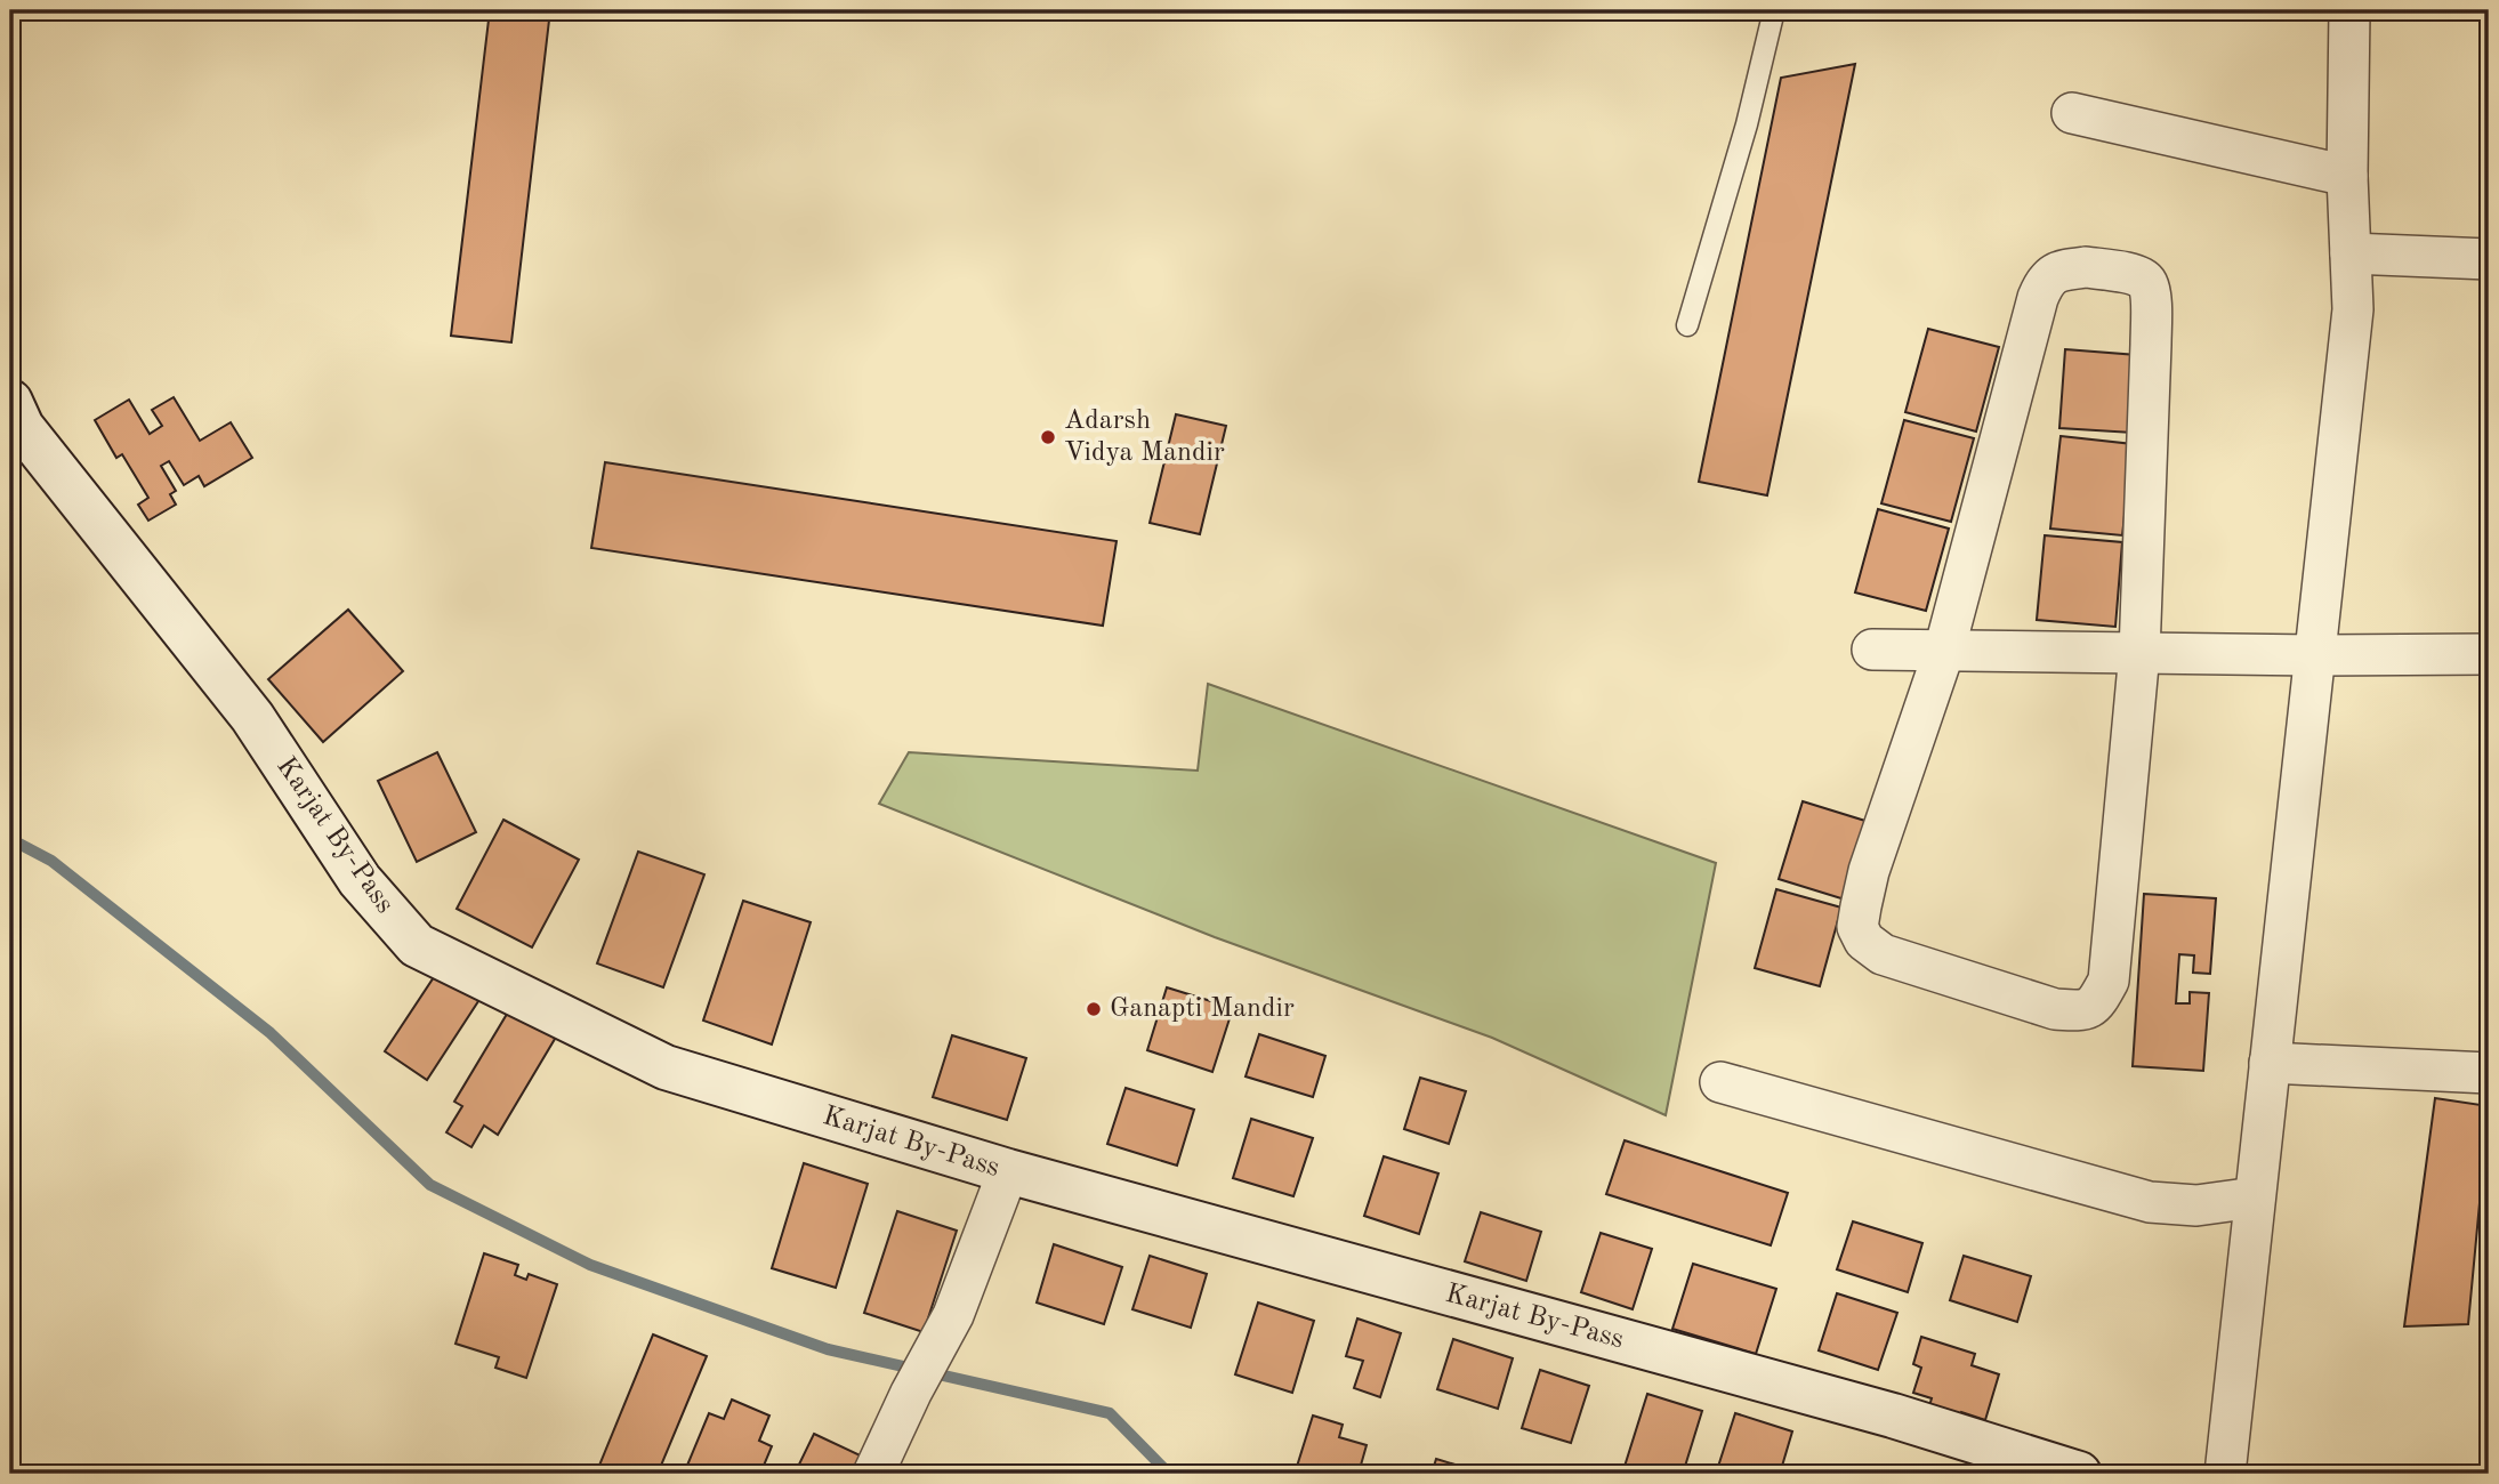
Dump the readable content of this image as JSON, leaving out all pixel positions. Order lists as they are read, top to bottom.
{
  "streets": {
    "main road": ["Karjat By-Pass"]
  },
  "places": ["Adarsh Vidya Mandir", "Ganapti Mandir"]
}
